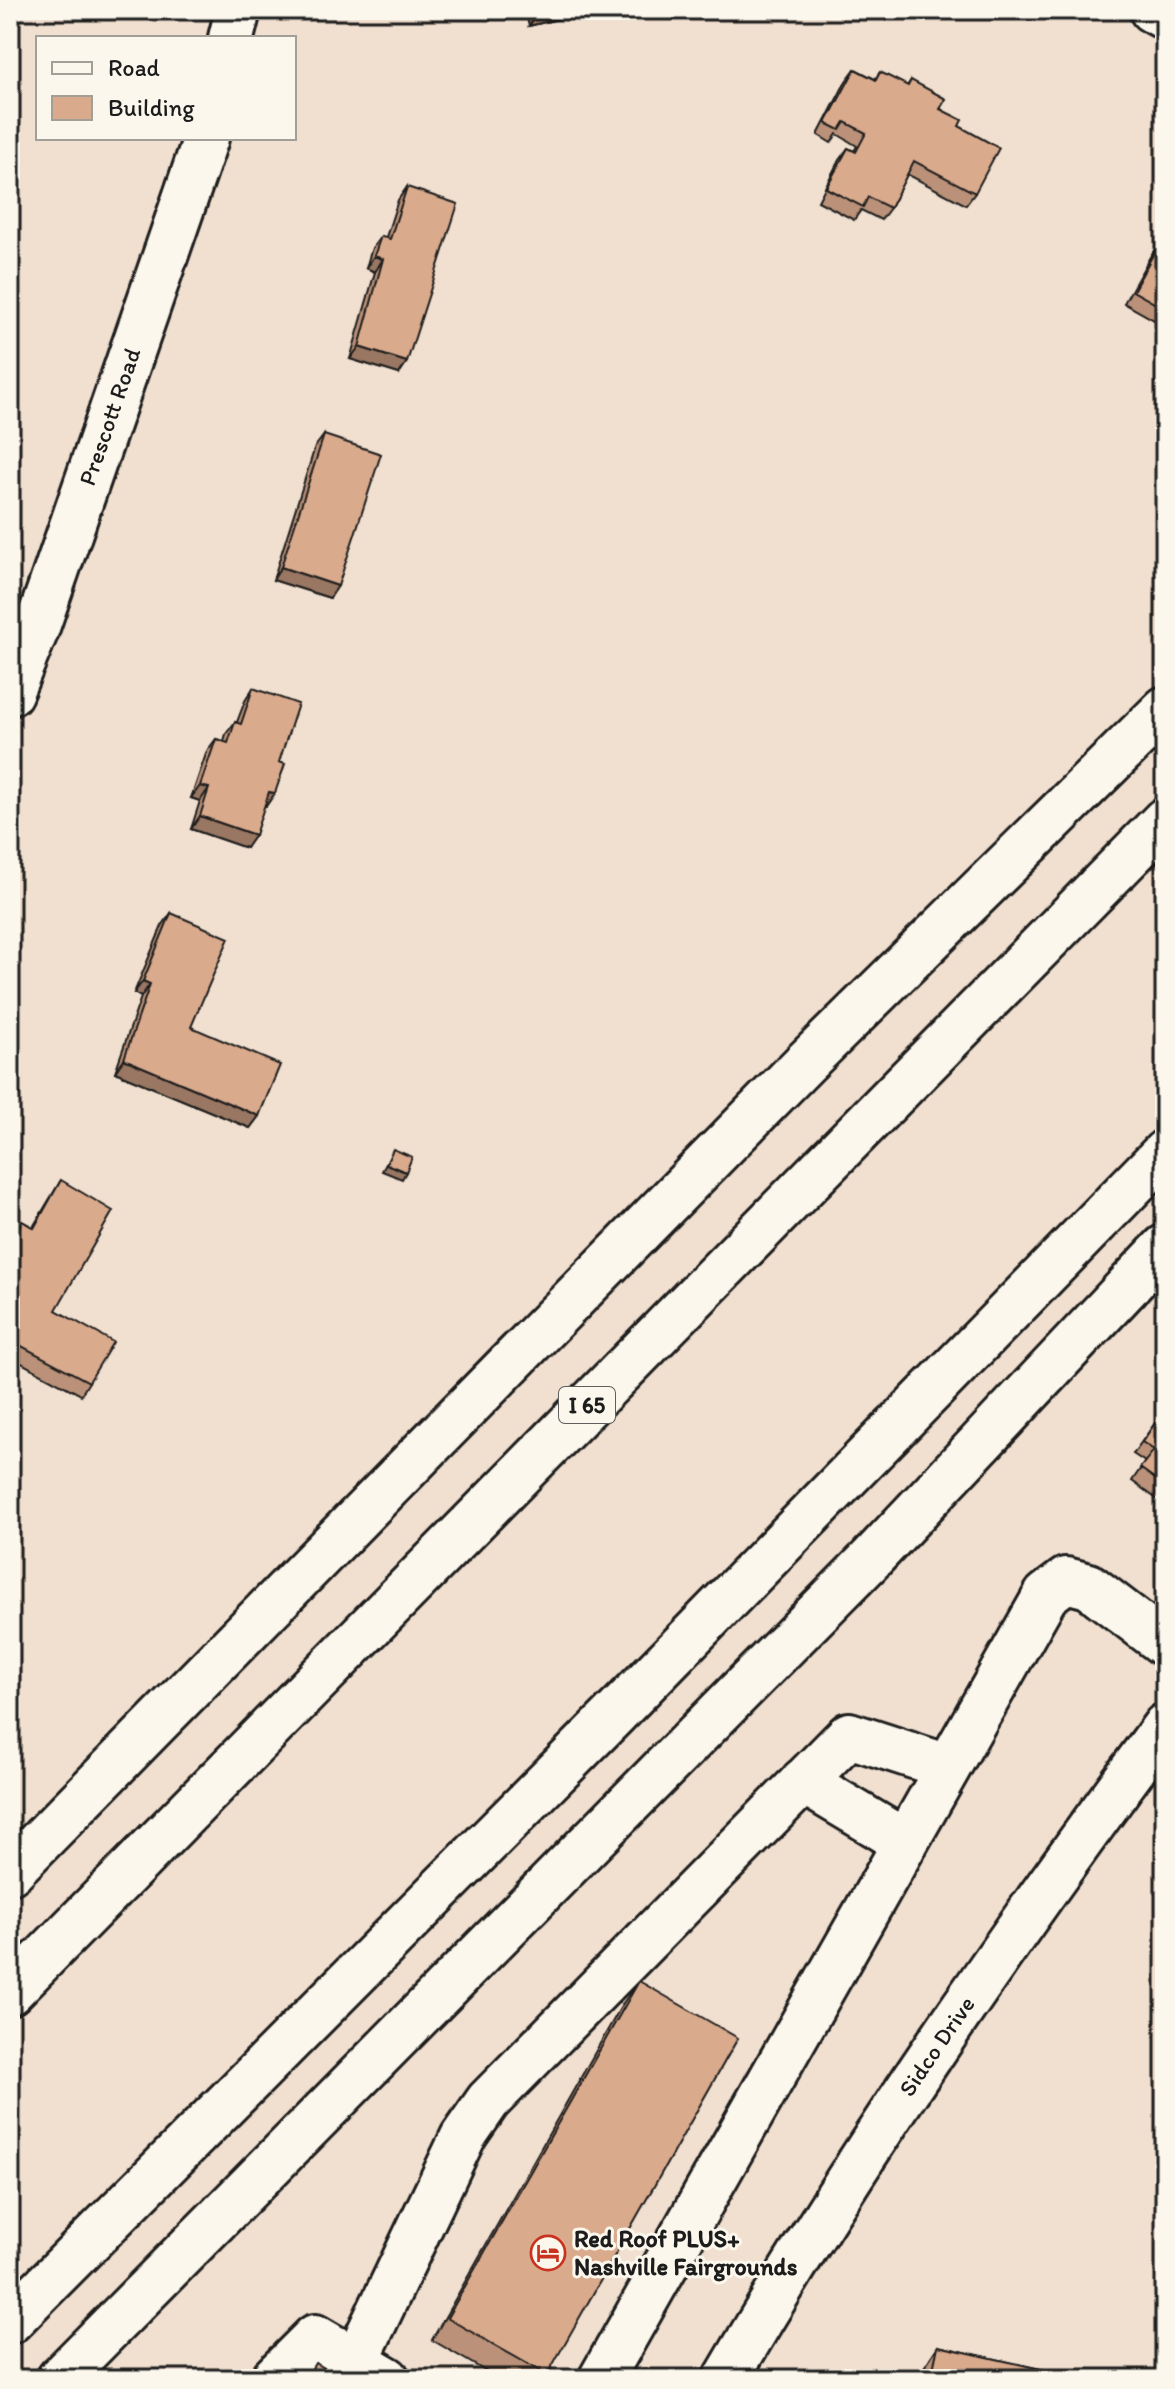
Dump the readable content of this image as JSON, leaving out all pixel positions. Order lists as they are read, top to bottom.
{
  "streets": {
    "main road": ["Prescott Road", "I 65", "Sidco Drive"]
  },
  "places": {
    "hotel": ["Red Roof PLUS+ Nashville Fairgrounds"]
  },
  "legend": ["Road", "Building"]
}
